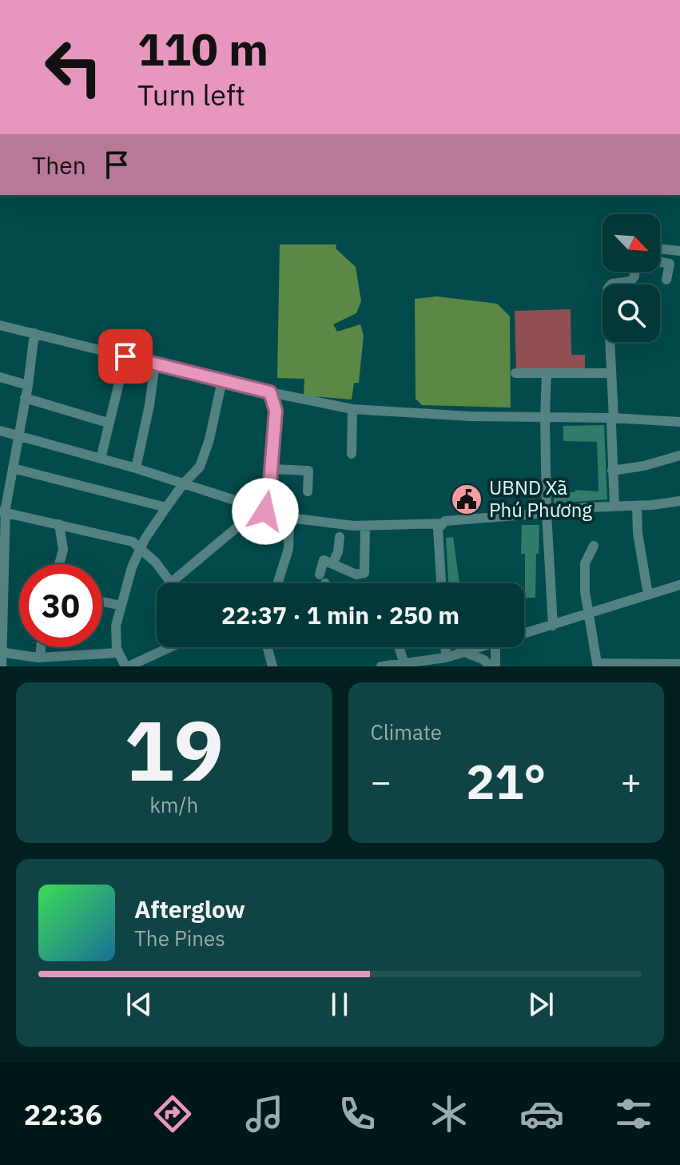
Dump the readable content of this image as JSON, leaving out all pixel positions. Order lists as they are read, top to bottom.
{
  "places": {
    "public building": ["UBND Xã Phú Phương"]
  },
  "north": "bottom right",
  "page": {
    "turn": ["110 m", "Turn left"],
    "then": "Then",
    "limit": "30",
    "trip": "22:37 · 1 min · 250 m",
    "tile": [
      ["19", "km/h"],
      "Climate"
    ],
    "heat": ["−", "21°", "+"],
    "song": ["Afterglow", "The Pines"],
    "tabs": "22:36"
  }
}
